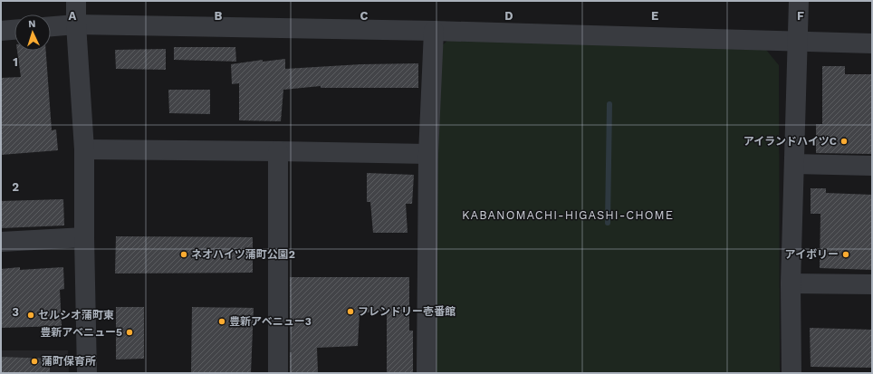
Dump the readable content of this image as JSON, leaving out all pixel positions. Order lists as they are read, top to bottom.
{
  "districts": ["KABANOMACHI-HIGASHI-CHOME"],
  "places": [
    "アイランドハイツC",
    "ネオハイツ蒲町公園2",
    "アイボリー",
    "フレンドリー壱番館",
    "セルシオ蒲町東",
    "豊新アベニュー3",
    "豊新アベニュー5",
    "蒲町保育所"
  ],
  "north": "top",
  "grid": {
    "columns": [
      "A",
      "B",
      "C",
      "D",
      "E",
      "F"
    ],
    "rows": ["1", "2", "3"]
  }
}
